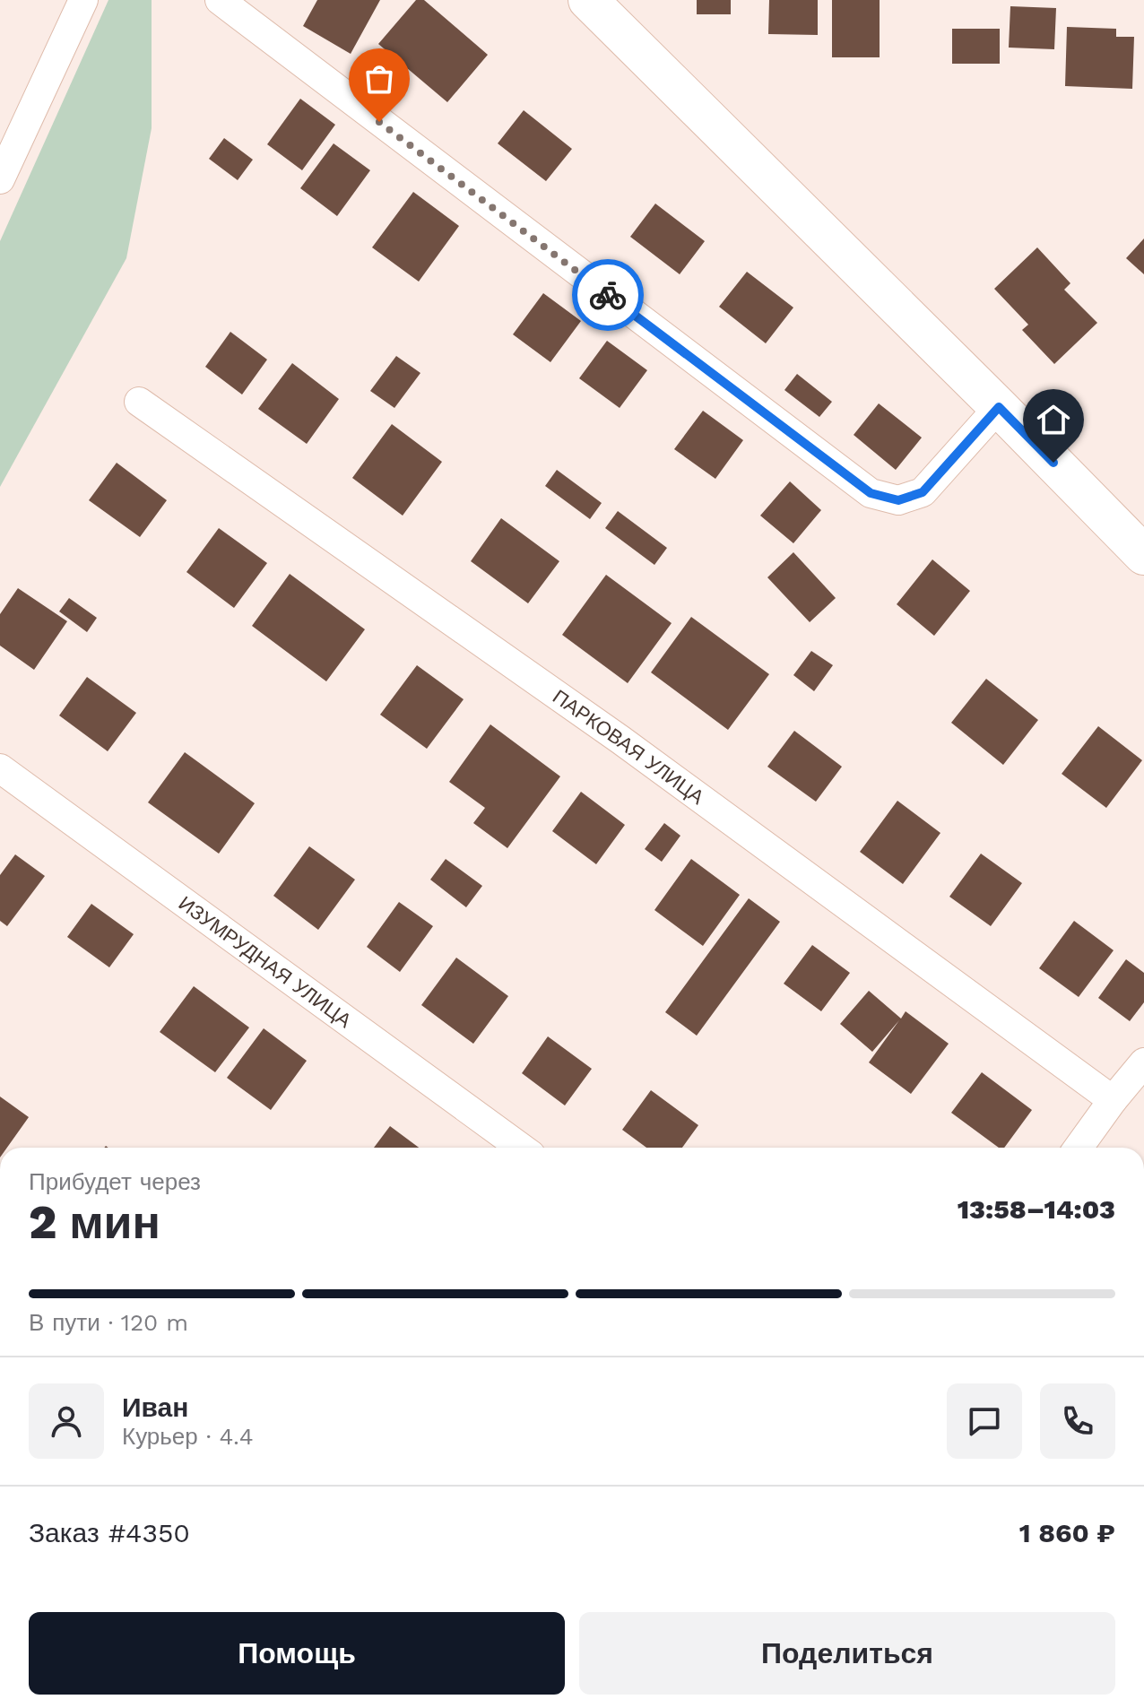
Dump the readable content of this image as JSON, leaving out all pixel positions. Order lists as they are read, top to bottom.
{
  "streets": {
    "street": ["ПАРКОВАЯ УЛИЦА", "ИЗУМРУДНАЯ УЛИЦА"]
  },
  "page": {
    "heading": ["2 мин", "Прибудет через", "13:58–14:03"],
    "panel": [
      "Иван",
      "Курьер · 4.4",
      "Заказ #4350",
      "1 860 ₽"
    ],
    "bar": "В пути · 120 m",
    "buttons": ["Помощь", "Поделиться"]
  }
}
